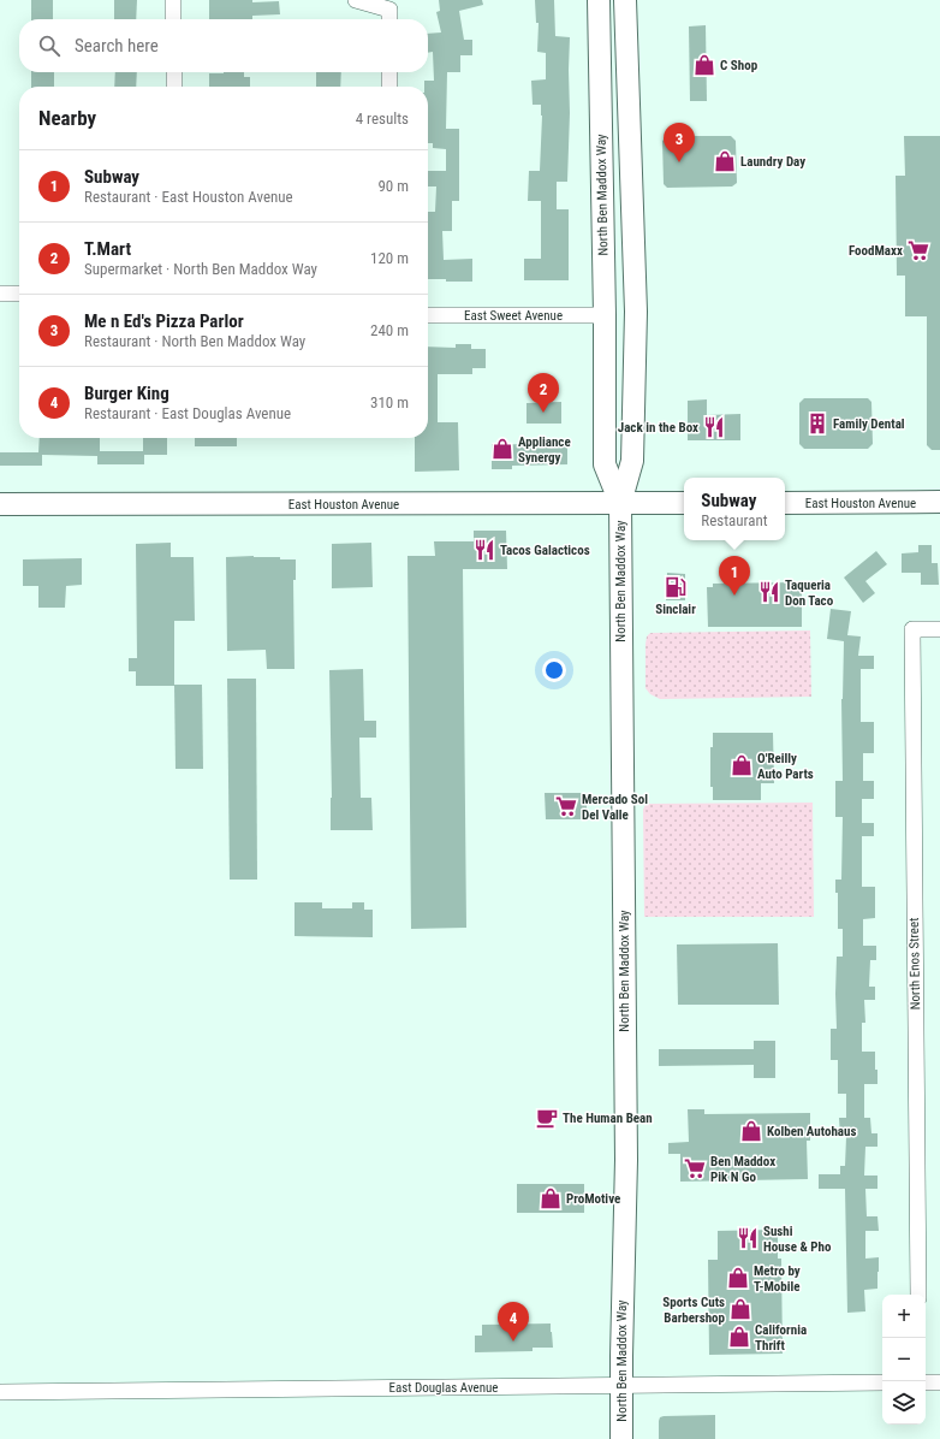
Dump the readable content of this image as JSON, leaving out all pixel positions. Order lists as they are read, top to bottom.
{
  "streets": {
    "main road": ["North Ben Maddox Way", "East Houston Avenue"],
    "street": ["East Sweet Avenue", "North Enos Street", "East Douglas Avenue"]
  },
  "crossings": [
    ["North Ben Maddox Way", "East Sweet Avenue"],
    ["North Ben Maddox Way", "East Houston Avenue"],
    ["North Ben Maddox Way", "East Douglas Avenue"]
  ],
  "places": {
    "shop": [
      "C Shop",
      "Laundry Day",
      "Appliance Synergy",
      "O'Reilly Auto Parts",
      "Kolben Autohaus",
      "ProMotive",
      "Metro by T-Mobile",
      "Sports Cuts Barbershop",
      "California Thrift"
    ],
    "supermarket": ["FoodMaxx", "Mercado Sol Del Valle", "Ben Maddox Pik N Go"],
    "building": ["Family Dental"],
    "restaurant": [
      "Jack in the Box",
      "Tacos Galacticos",
      "Taqueria Don Taco",
      "Sushi House & Pho"
    ],
    "fuel station": ["Sinclair"],
    "cafe": ["The Human Bean"]
  },
  "page": {
    "search": "Search here",
    "heading": ["Nearby", "4 results"],
    "pins": [
      "3",
      "2",
      "1",
      "4"
    ],
    "list": [
      {
        "mark": "1",
        "name": "Subway",
        "note": "Restaurant · East Houston Avenue",
        "value": "90 m"
      },
      {
        "mark": "2",
        "name": "T.Mart",
        "note": "Supermarket · North Ben Maddox Way",
        "value": "120 m"
      },
      {
        "mark": "3",
        "name": "Me n Ed's Pizza Parlor",
        "note": "Restaurant · North Ben Maddox Way",
        "value": "240 m"
      },
      {
        "mark": "4",
        "name": "Burger King",
        "note": "Restaurant · East Douglas Avenue",
        "value": "310 m"
      }
    ],
    "popup": ["Subway", "Restaurant"],
    "map_buttons": ["+", "−"]
  }
}
